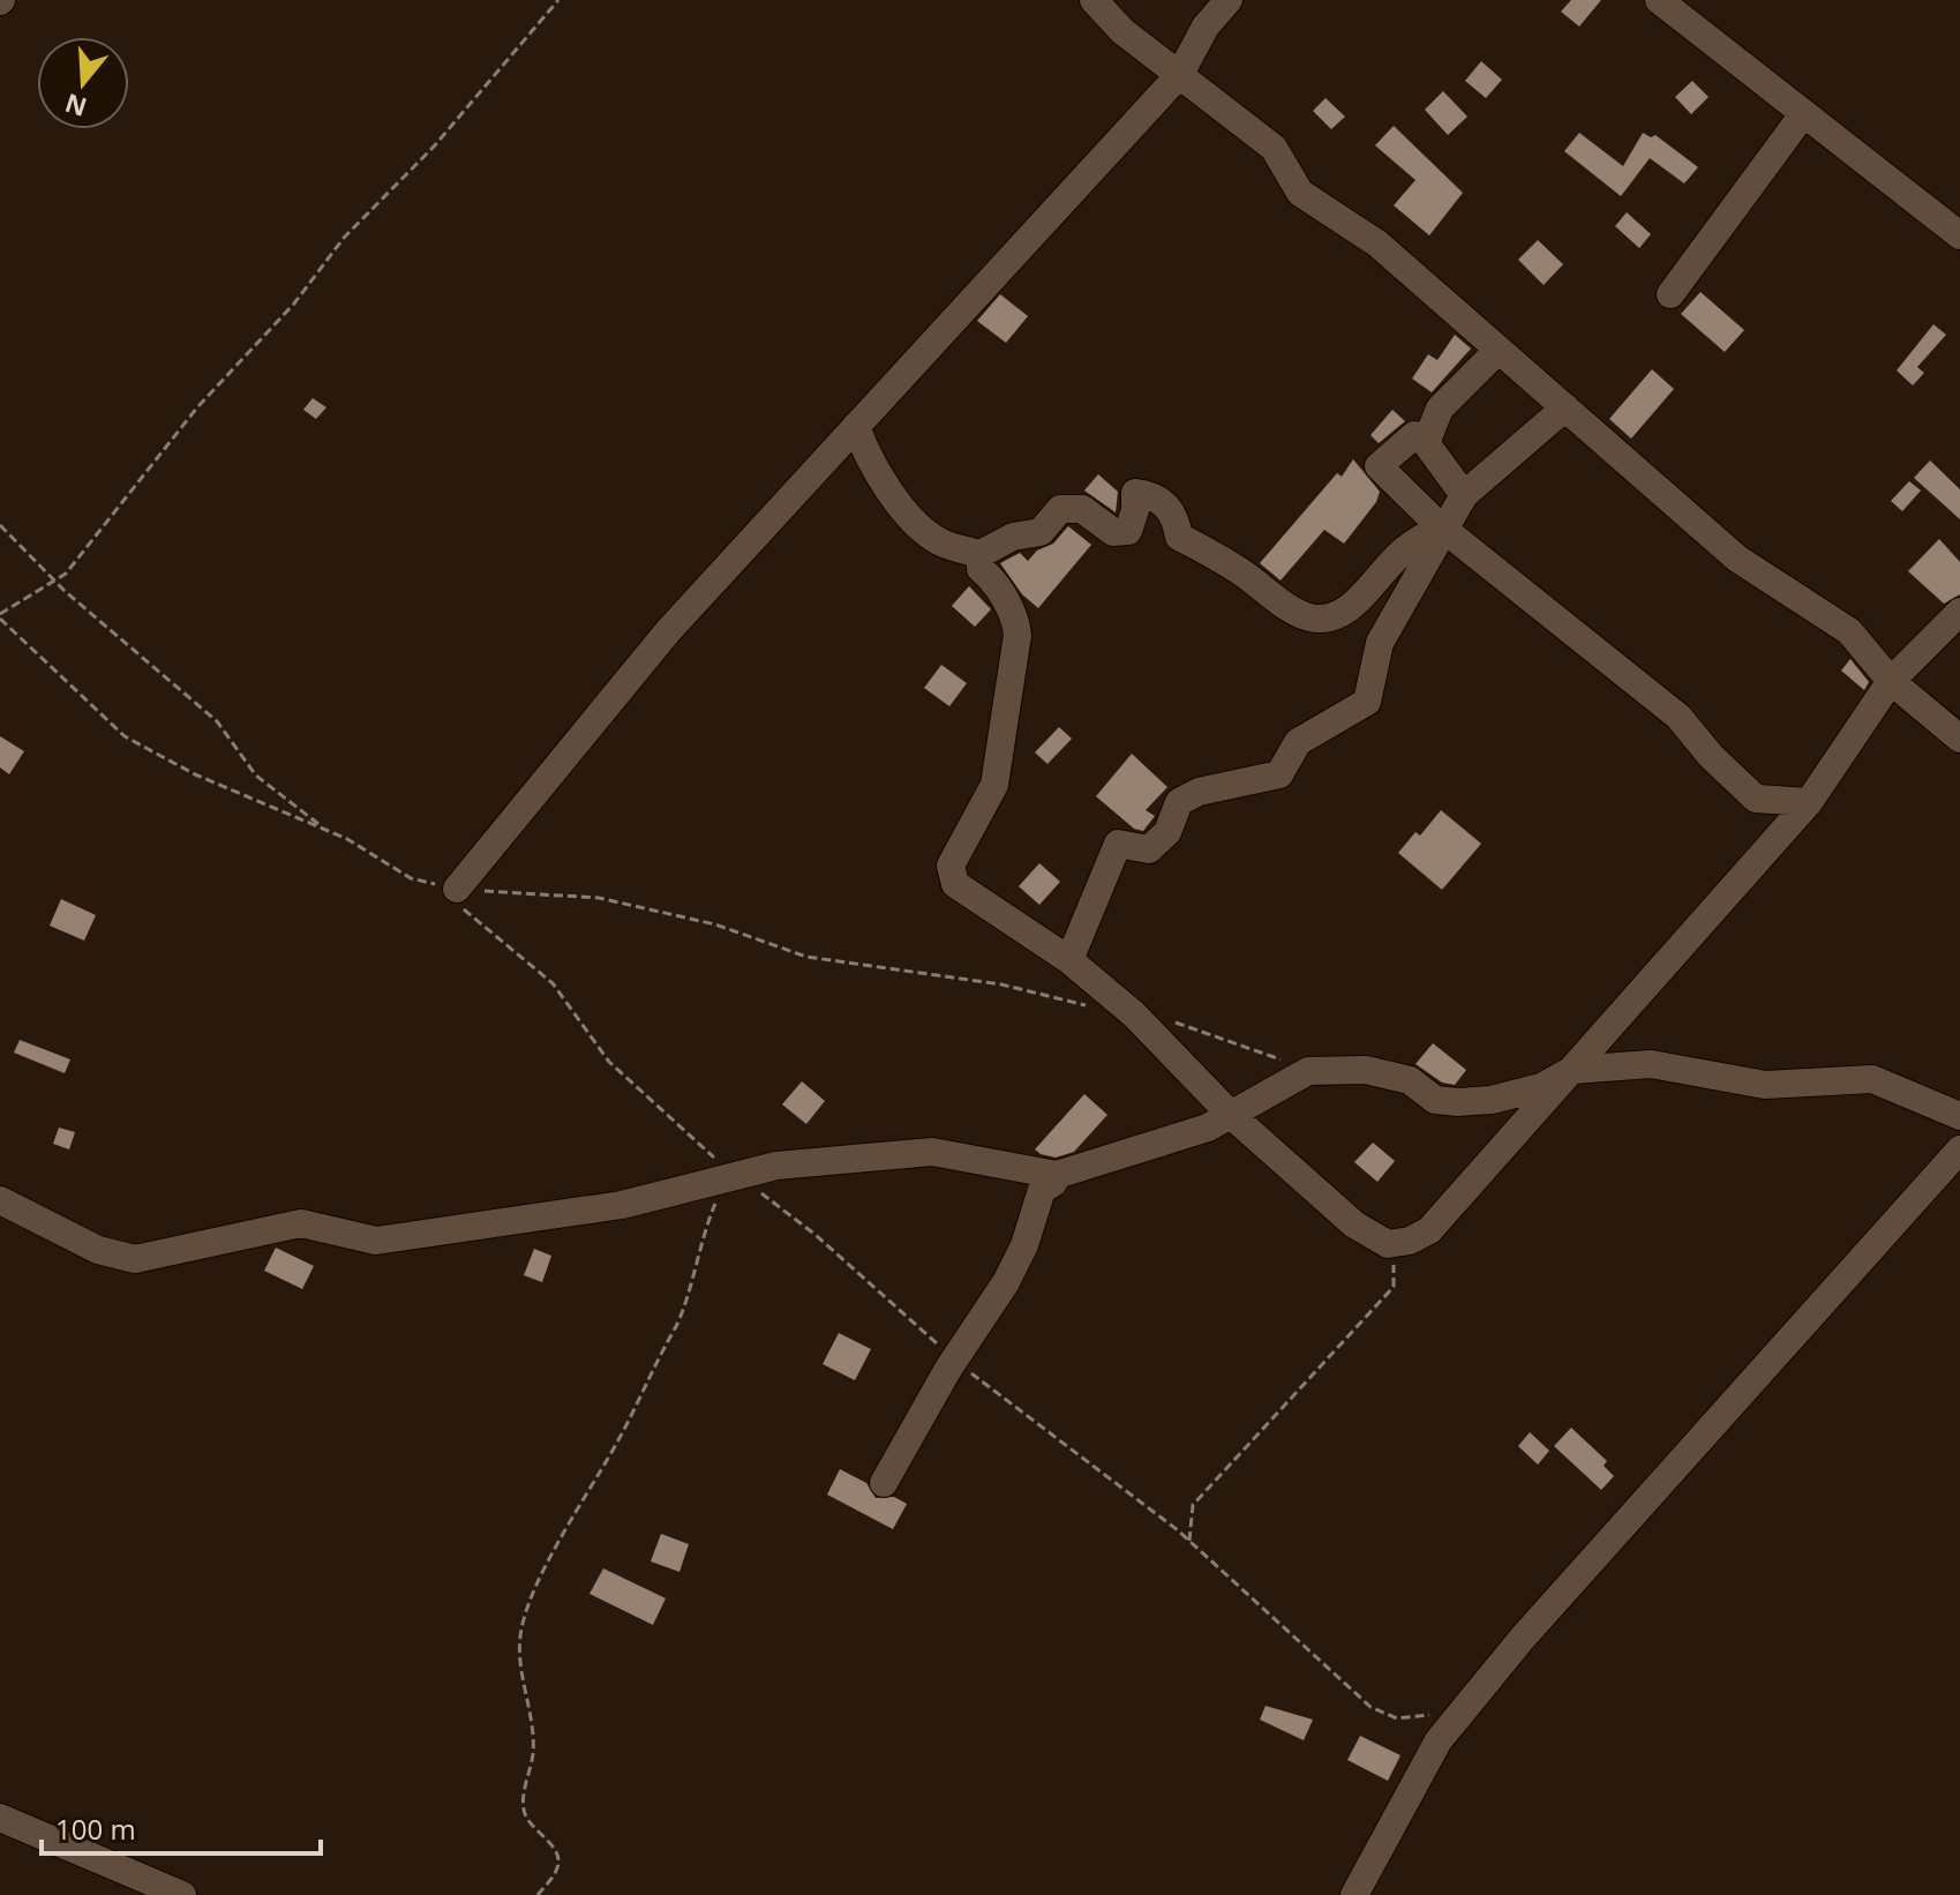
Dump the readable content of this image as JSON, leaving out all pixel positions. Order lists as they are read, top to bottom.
{
  "scale_bar": "100 m",
  "north": "bottom"
}
